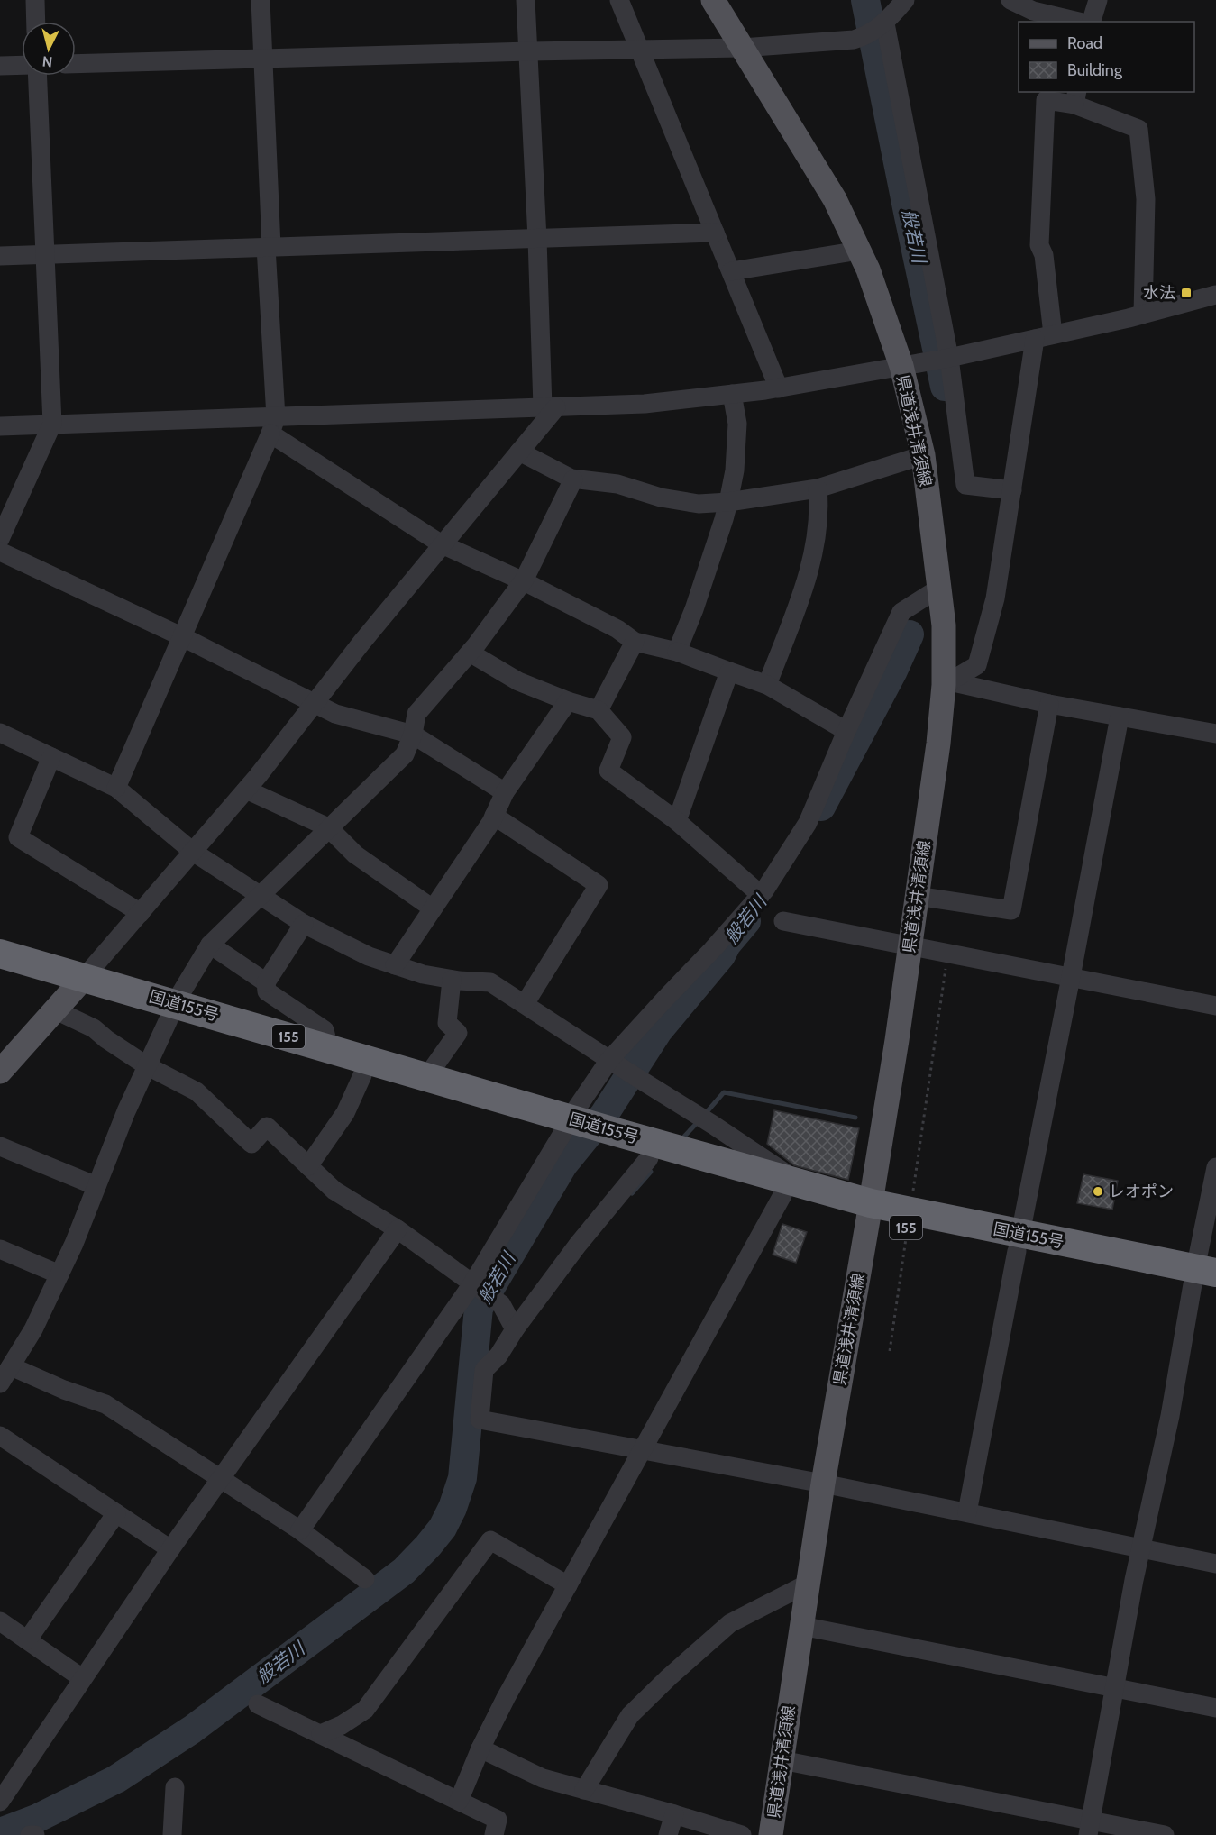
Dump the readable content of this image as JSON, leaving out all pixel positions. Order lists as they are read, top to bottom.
{
  "streets": {
    "highway": ["国道155号", "155"],
    "main road": ["県道浅井清須線"]
  },
  "crossings": [
    ["県道浅井清須線", "国道155号"]
  ],
  "water": ["般若川"],
  "places": {
    "transit": ["水法"],
    "other": ["レオポン"]
  },
  "legend": ["Road", "Building"],
  "north": "bottom"
}
